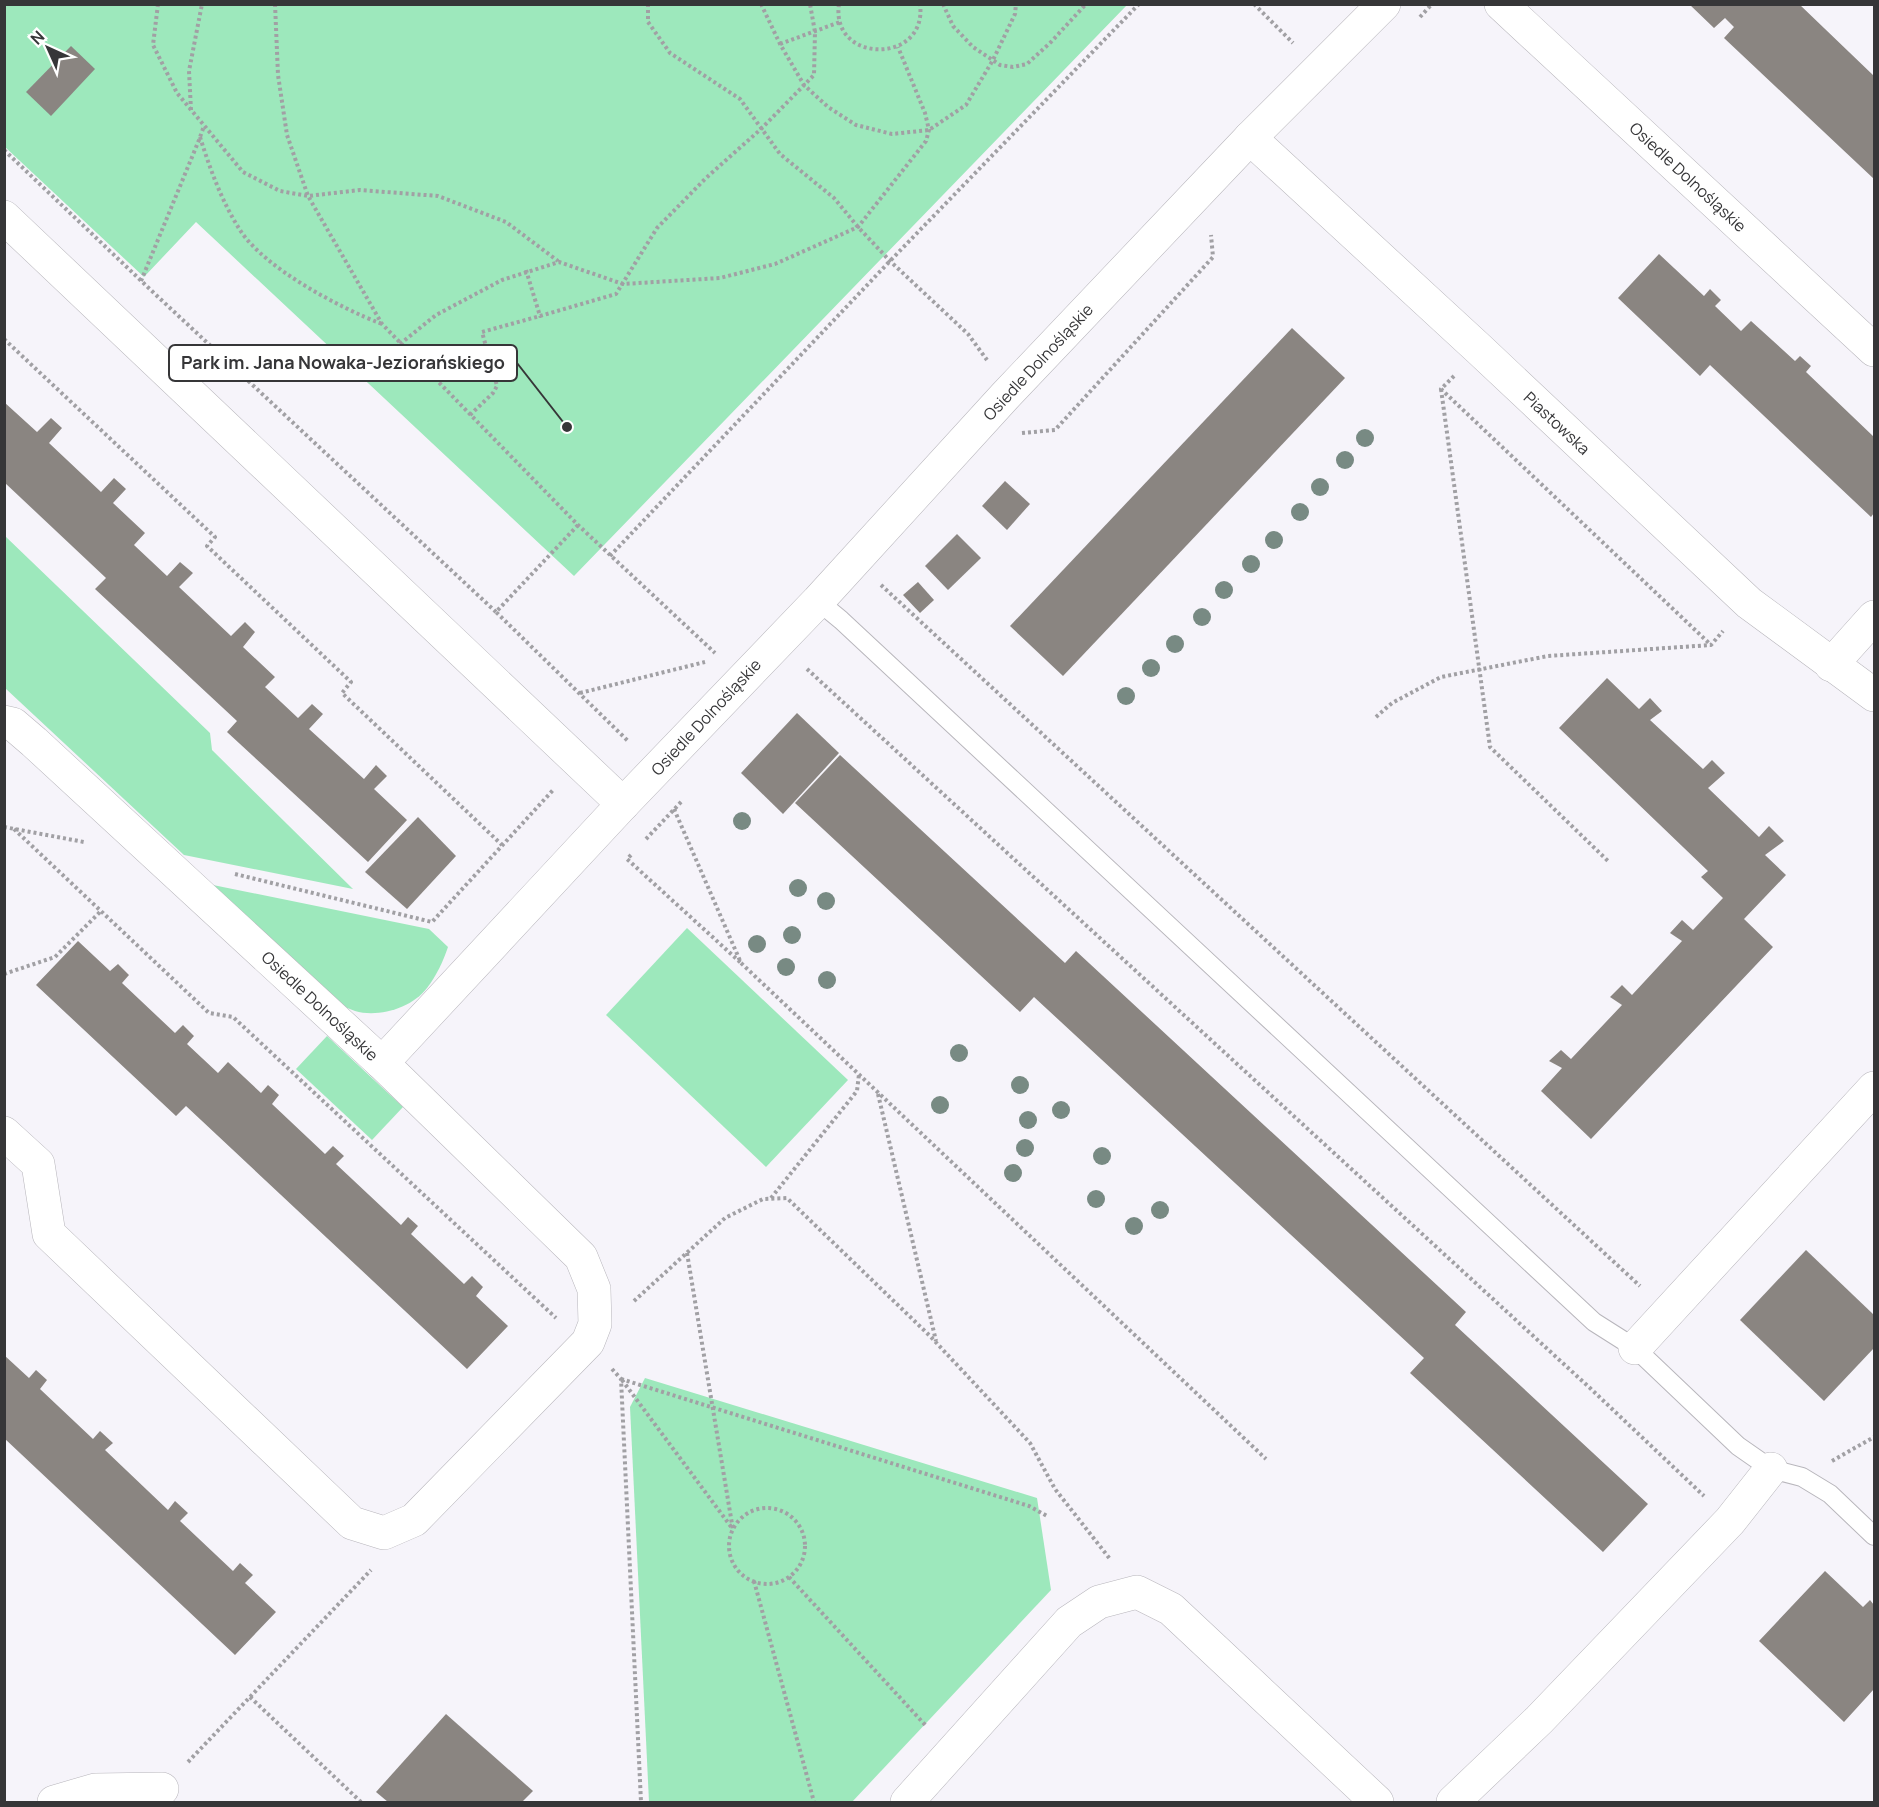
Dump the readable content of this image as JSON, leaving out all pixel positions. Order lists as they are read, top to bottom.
{
  "streets": {
    "street": ["Osiedle Dolnośląskie", "Piastowska"]
  },
  "crossings": [
    ["Osiedle Dolnośląskie", "Piastowska"]
  ],
  "places": ["Park im. Jana Nowaka-Jeziorańskiego"],
  "north": "top left"
}
